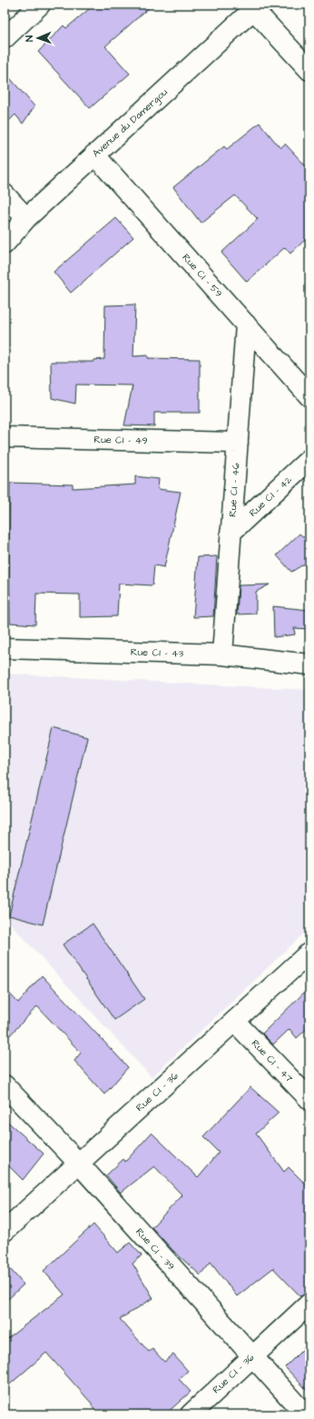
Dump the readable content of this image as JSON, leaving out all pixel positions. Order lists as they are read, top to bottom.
{
  "streets": {
    "street": [
      "Avenue du Damergou",
      "Rue CI - 59",
      "Rue CI - 49",
      "Rue CI - 46",
      "Rue CI - 42",
      "Rue CI - 43",
      "Rue CI - 47",
      "Rue CI - 36",
      "Rue CI - 39"
    ]
  },
  "crossings": [
    ["Avenue du Damergou", "Rue CI - 59"],
    ["Rue CI - 59", "Rue CI - 46"],
    ["Rue CI - 49", "Rue CI - 46"],
    ["Rue CI - 46", "Rue CI - 42"],
    ["Rue CI - 46", "Rue CI - 43"],
    ["Rue CI - 47", "Rue CI - 36"],
    ["Rue CI - 36", "Rue CI - 39"]
  ],
  "north": "left"
}
